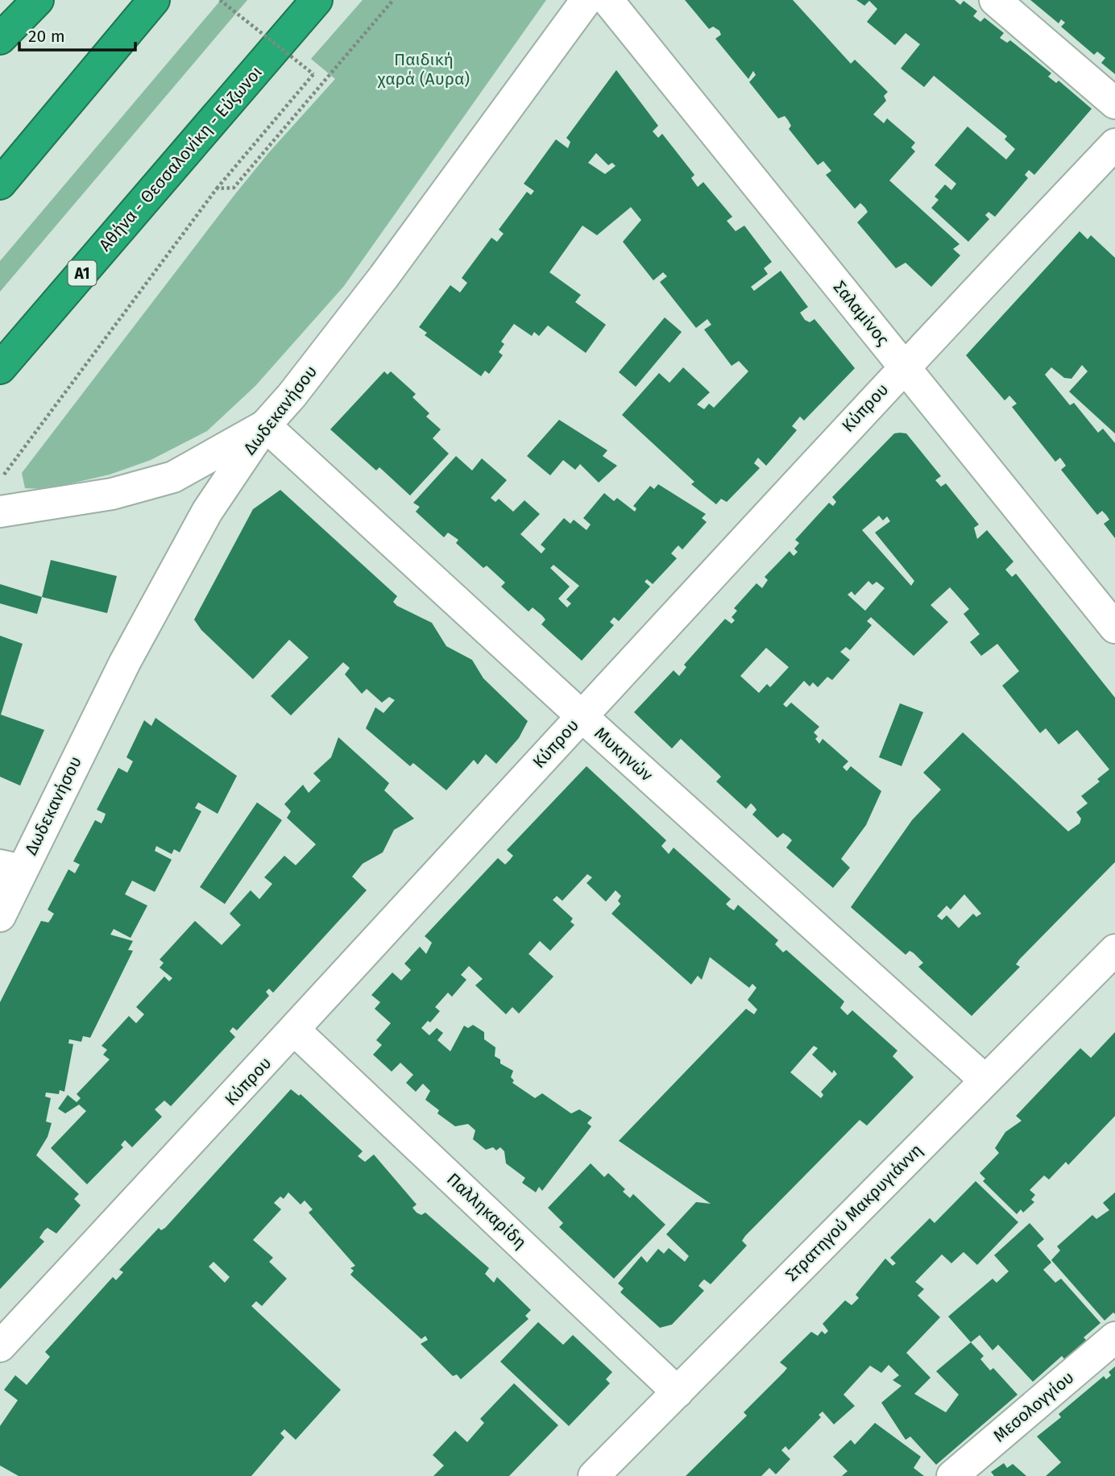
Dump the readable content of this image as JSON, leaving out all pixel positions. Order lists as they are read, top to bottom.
{
  "streets": {
    "highway": ["Αθήνα - Θεσσαλονίκη - Εύζωνοι", "Α1"],
    "street": [
      "Σαλαμίνος",
      "Κύπρου",
      "Δωδεκανήσου",
      "Μυκηνών",
      "Παλληκαρίδη",
      "Στρατηγού Μακρυγιάννη",
      "Μεσολογγίου"
    ]
  },
  "crossings": [
    ["Σαλαμίνος", "Κύπρου"],
    ["Κύπρου", "Μυκηνών"],
    ["Κύπρου", "Παλληκαρίδη"],
    ["Δωδεκανήσου", "Μυκηνών"],
    ["Μυκηνών", "Στρατηγού Μακρυγιάννη"],
    ["Παλληκαρίδη", "Στρατηγού Μακρυγιάννη"]
  ],
  "parks": ["Παιδική χαρά (Αυρα)"],
  "scale_bar": "20 m"
}
